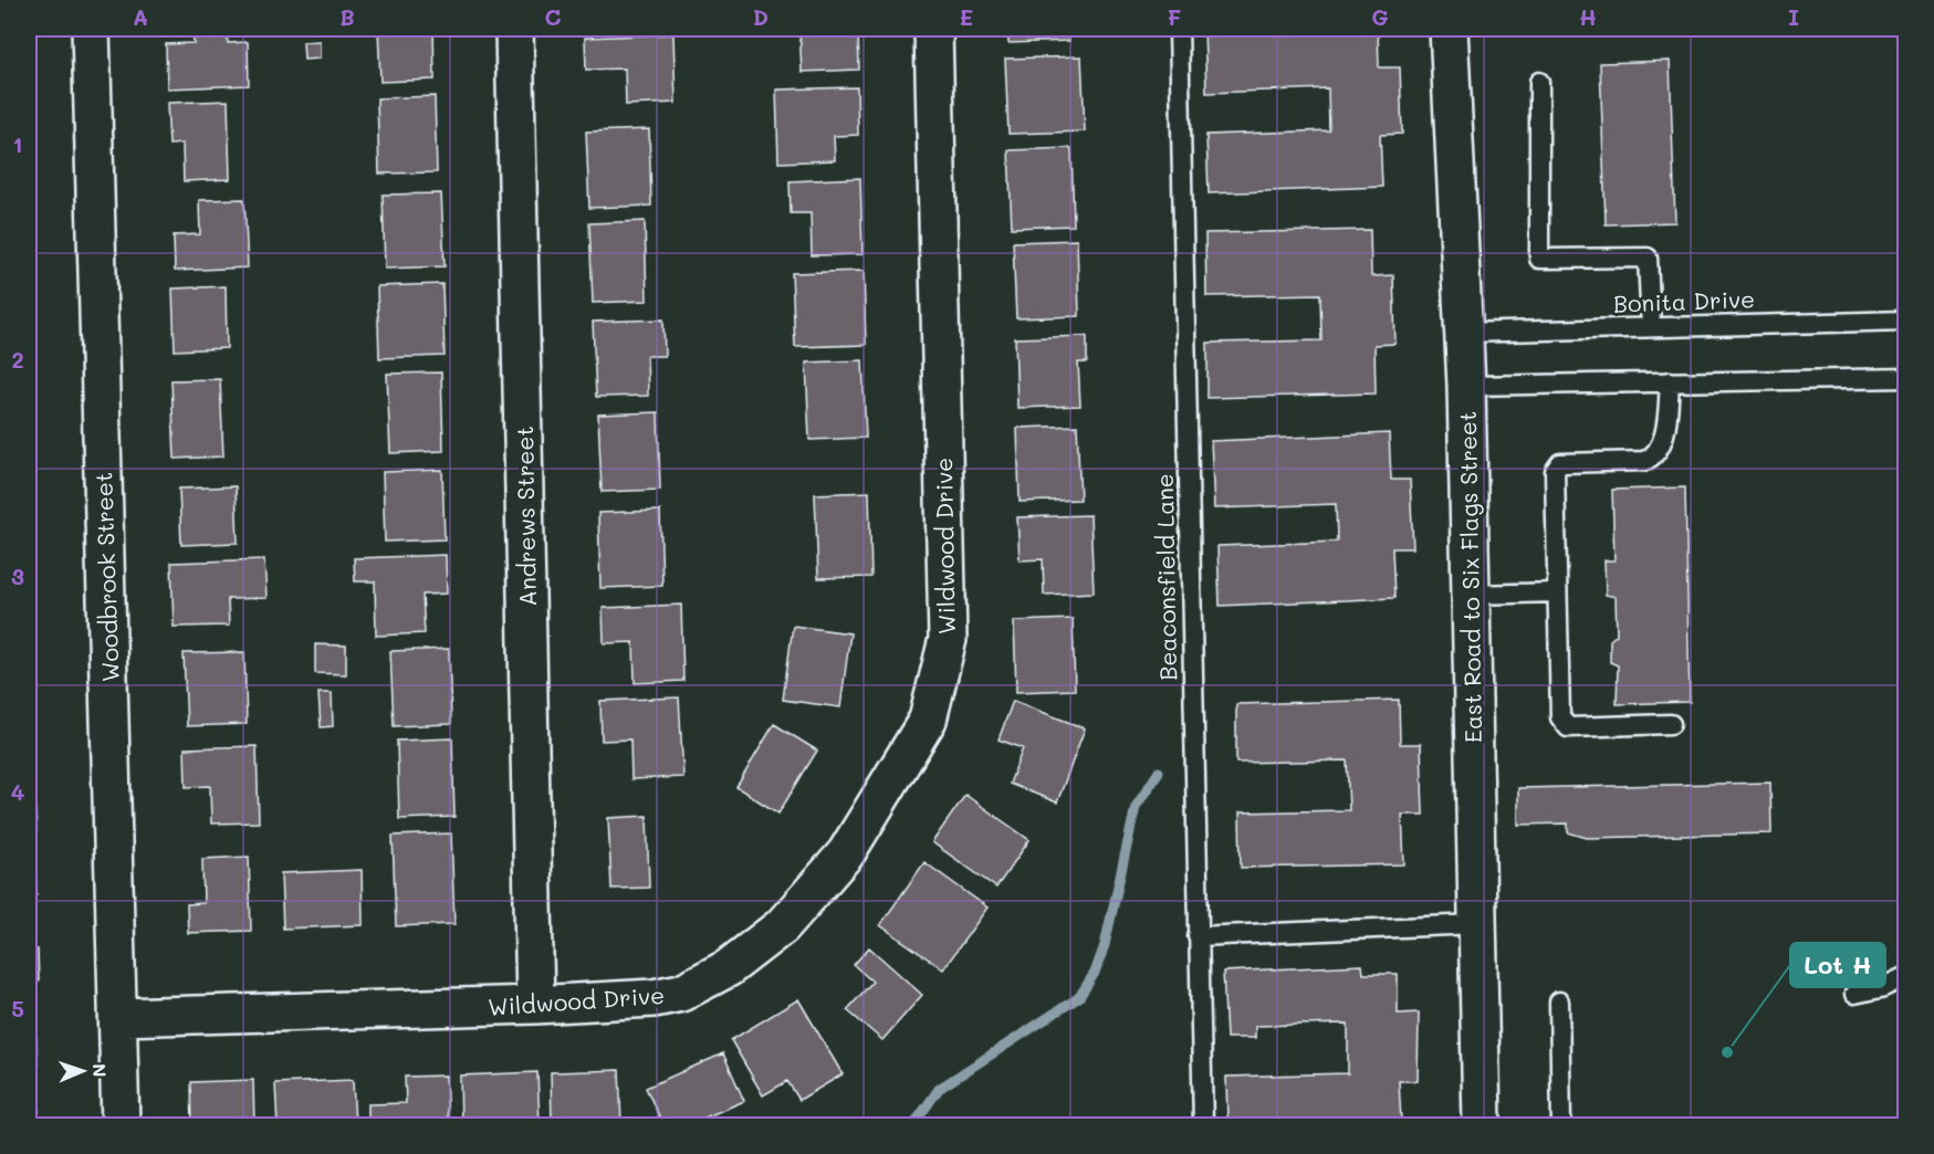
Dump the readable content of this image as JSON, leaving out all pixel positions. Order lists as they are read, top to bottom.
{
  "streets": {
    "street": [
      "Andrews Street",
      "Wildwood Drive",
      "Woodbrook Street",
      "East Road to Six Flags Street"
    ],
    "lane": ["Bonita Drive", "Beaconsfield Lane"]
  },
  "crossings": [
    ["Bonita Drive", "East Road to Six Flags Street"],
    ["Andrews Street", "Wildwood Drive"],
    ["Wildwood Drive", "Woodbrook Street"]
  ],
  "places": ["Lot H"],
  "north": "right",
  "grid": {
    "columns": [
      "A",
      "B",
      "C",
      "D",
      "E",
      "F",
      "G",
      "H",
      "I"
    ],
    "rows": [
      "1",
      "2",
      "3",
      "4",
      "5"
    ]
  }
}
